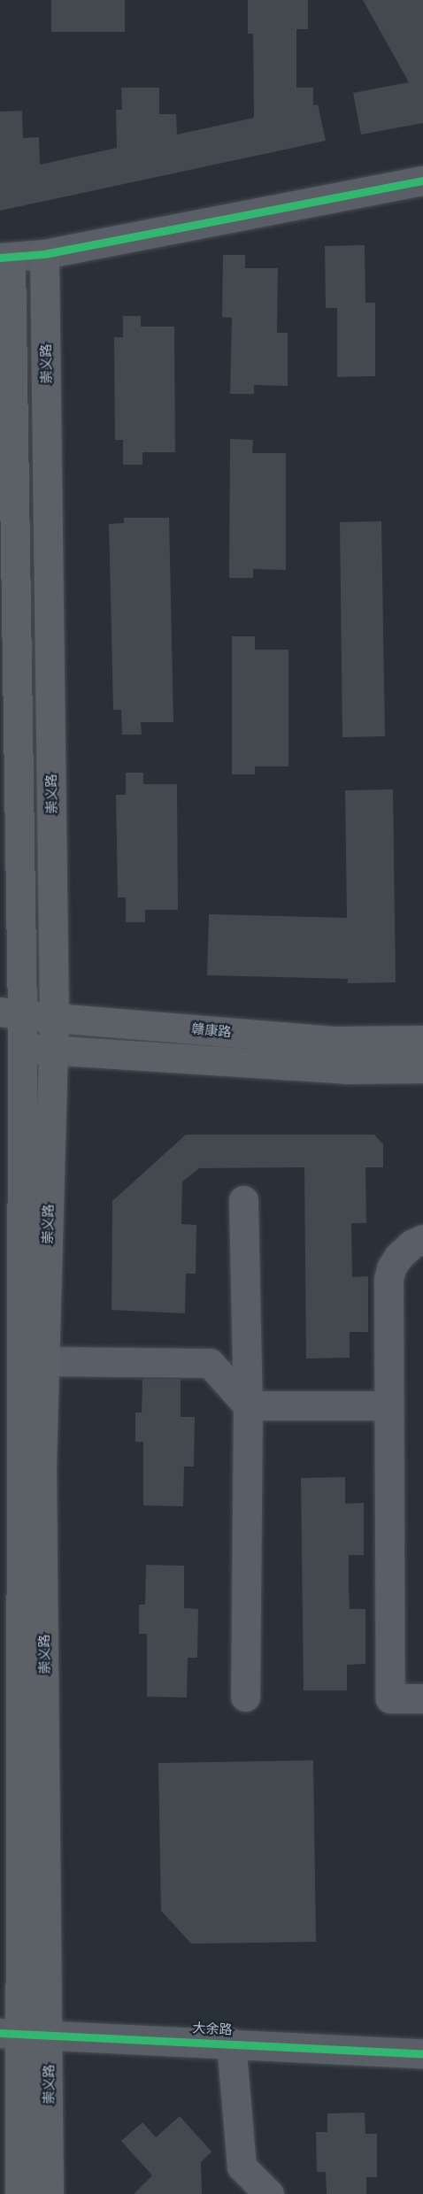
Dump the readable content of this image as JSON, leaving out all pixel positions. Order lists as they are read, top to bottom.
{
  "streets": {
    "main road": ["崇义路", "赣康路"],
    "street": ["大余路"]
  },
  "crossings": [
    ["崇义路", "赣康路"],
    ["崇义路", "大余路"]
  ]
}
